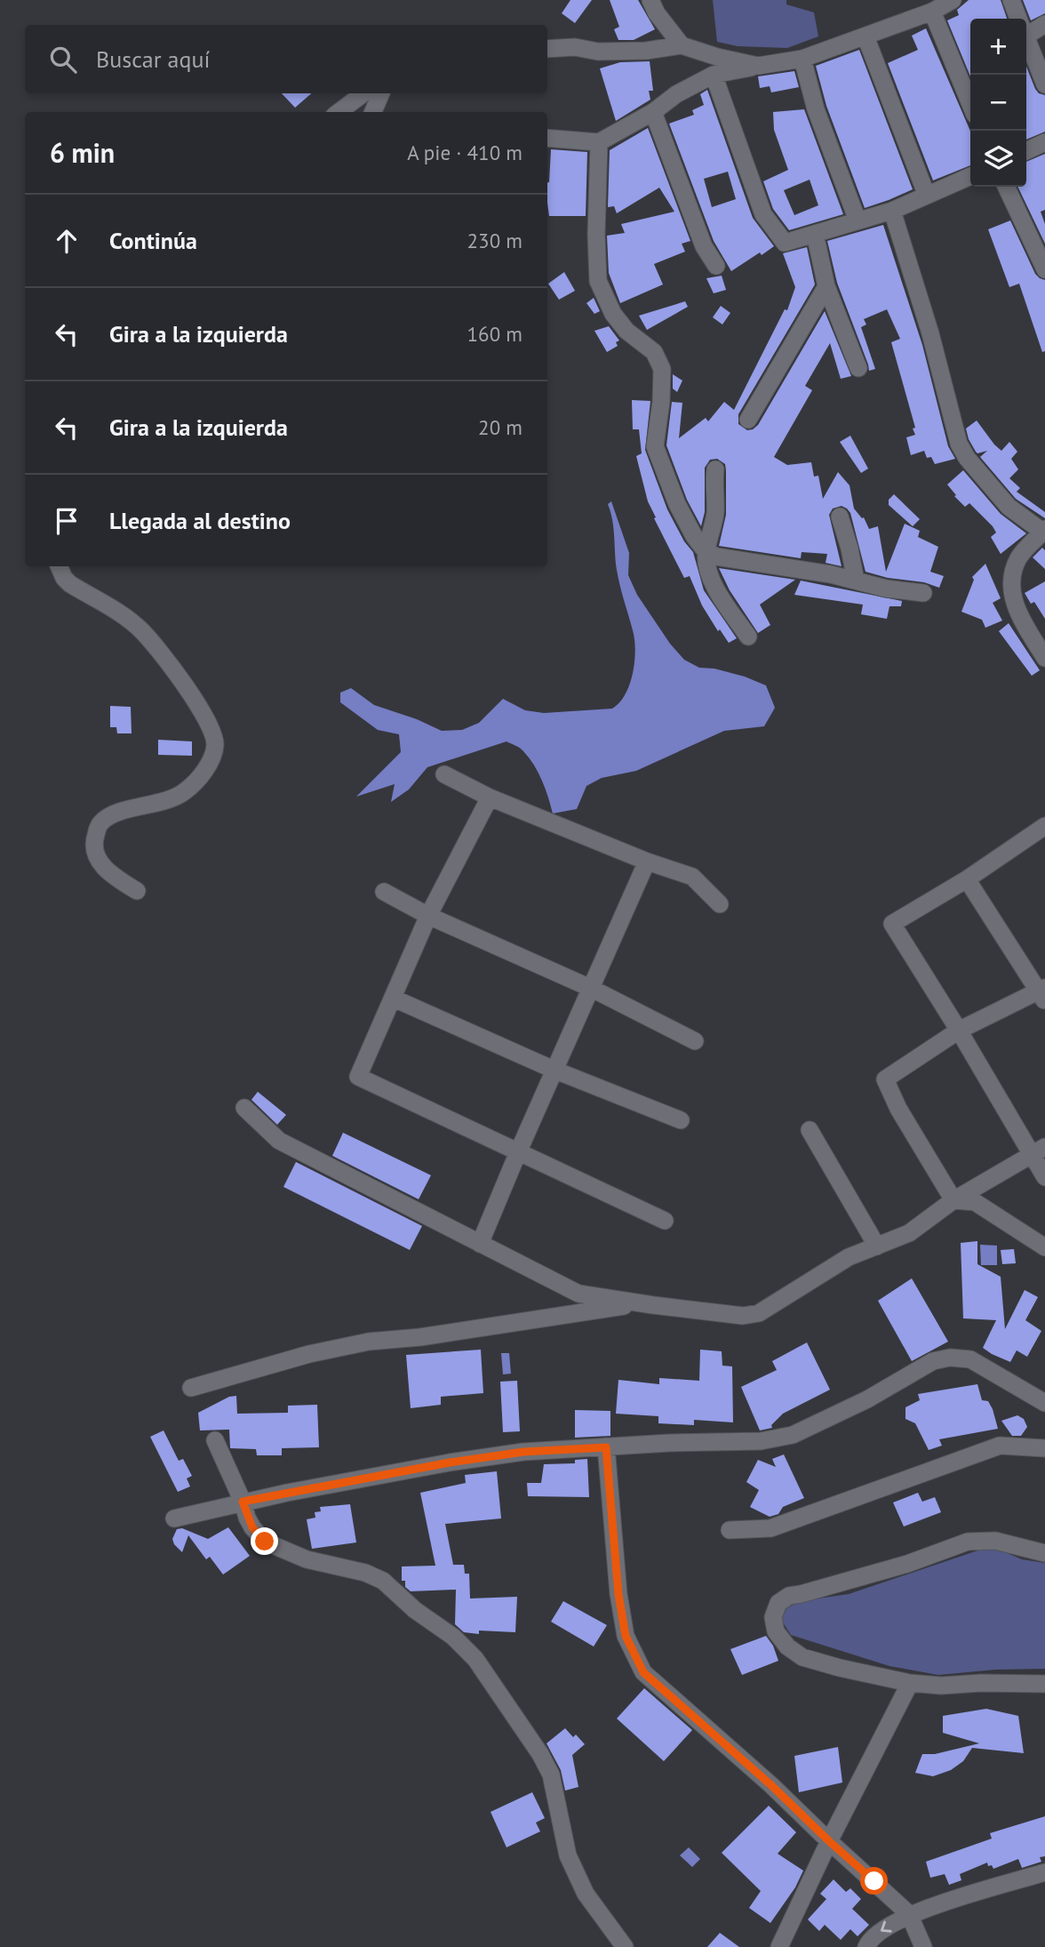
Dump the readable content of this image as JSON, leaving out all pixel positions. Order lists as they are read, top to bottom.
{
  "page": {
    "map_buttons": ["+", "−"],
    "search": "Buscar aquí",
    "heading": ["6 min", "A pie · 410 m"],
    "list": [
      ["Continúa", "230 m"],
      ["Gira a la izquierda", "160 m"],
      ["Gira a la izquierda", "20 m"],
      "Llegada al destino"
    ]
  }
}
